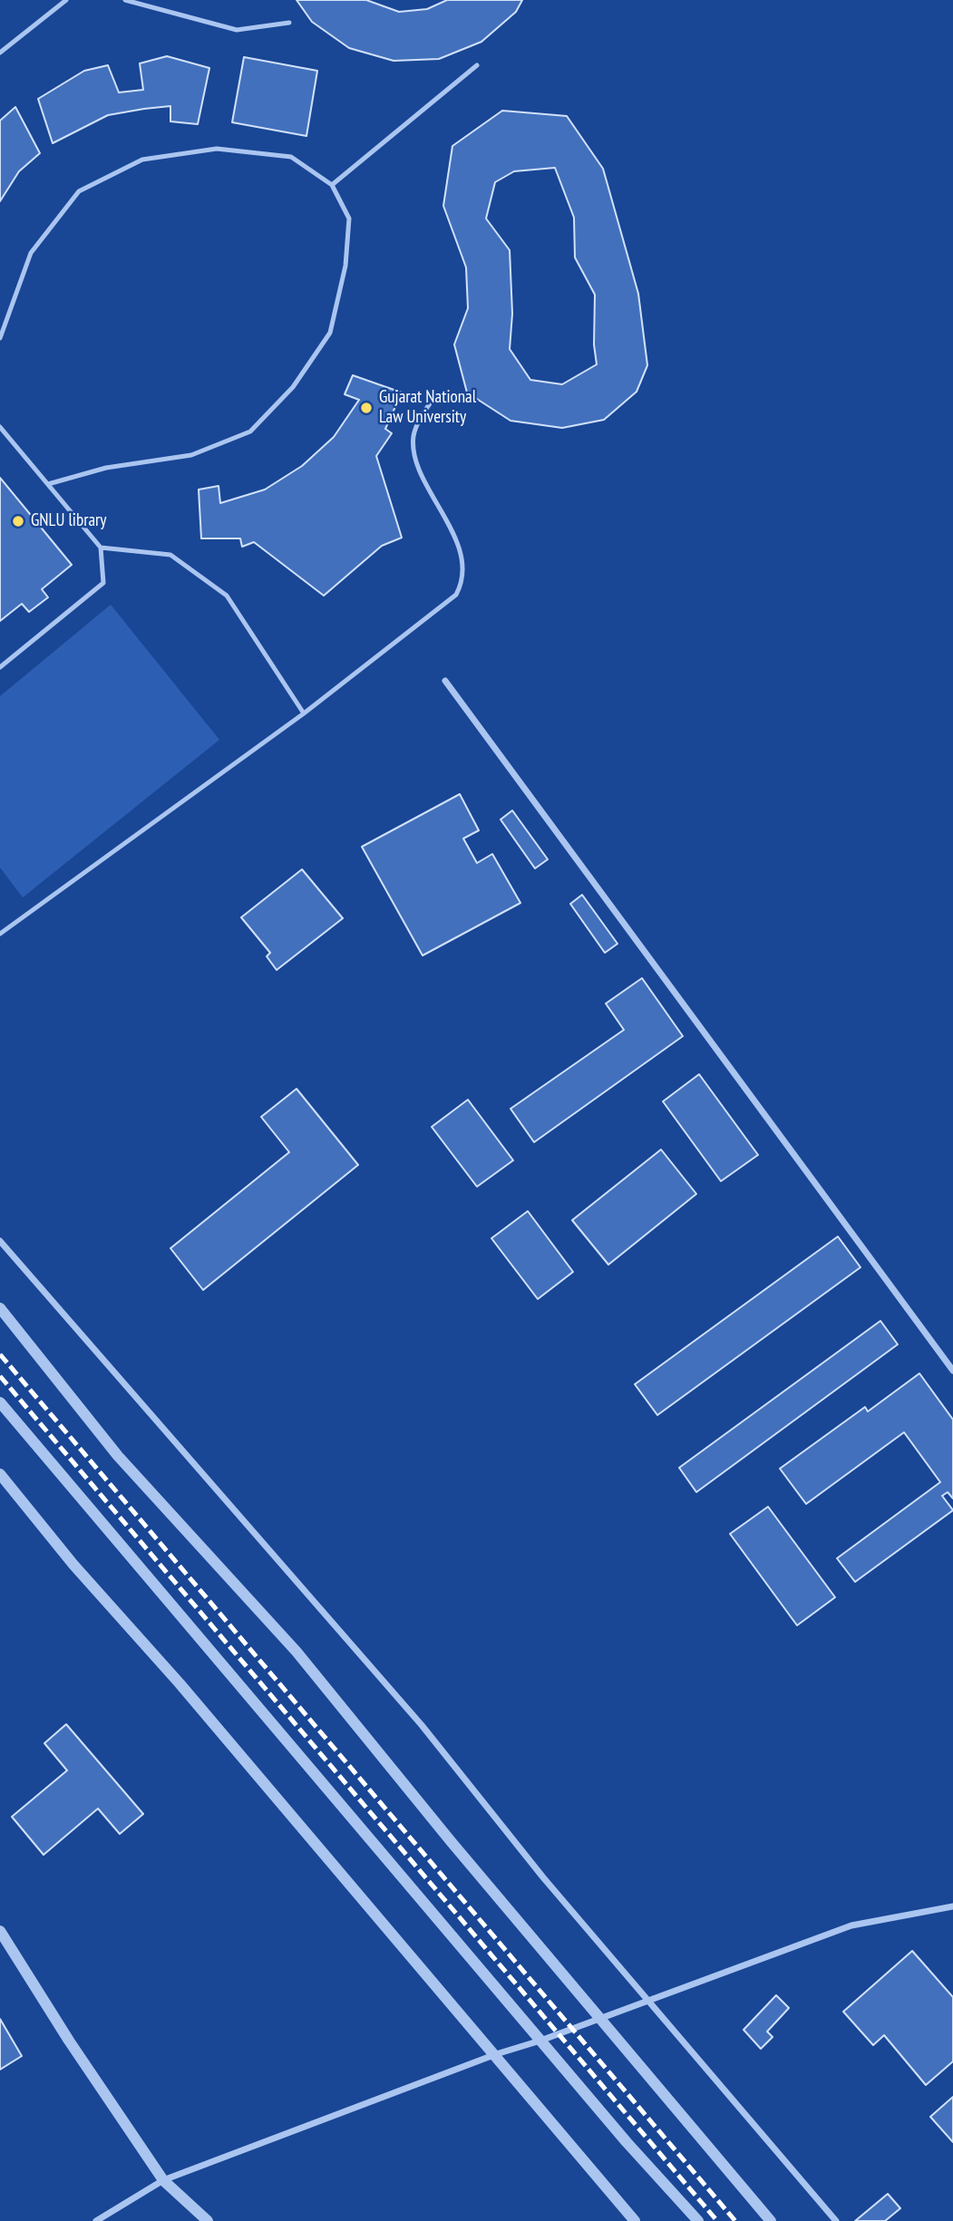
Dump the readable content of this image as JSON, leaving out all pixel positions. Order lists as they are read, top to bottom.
{
  "places": ["Gujarat National Law University", "GNLU library"]
}
